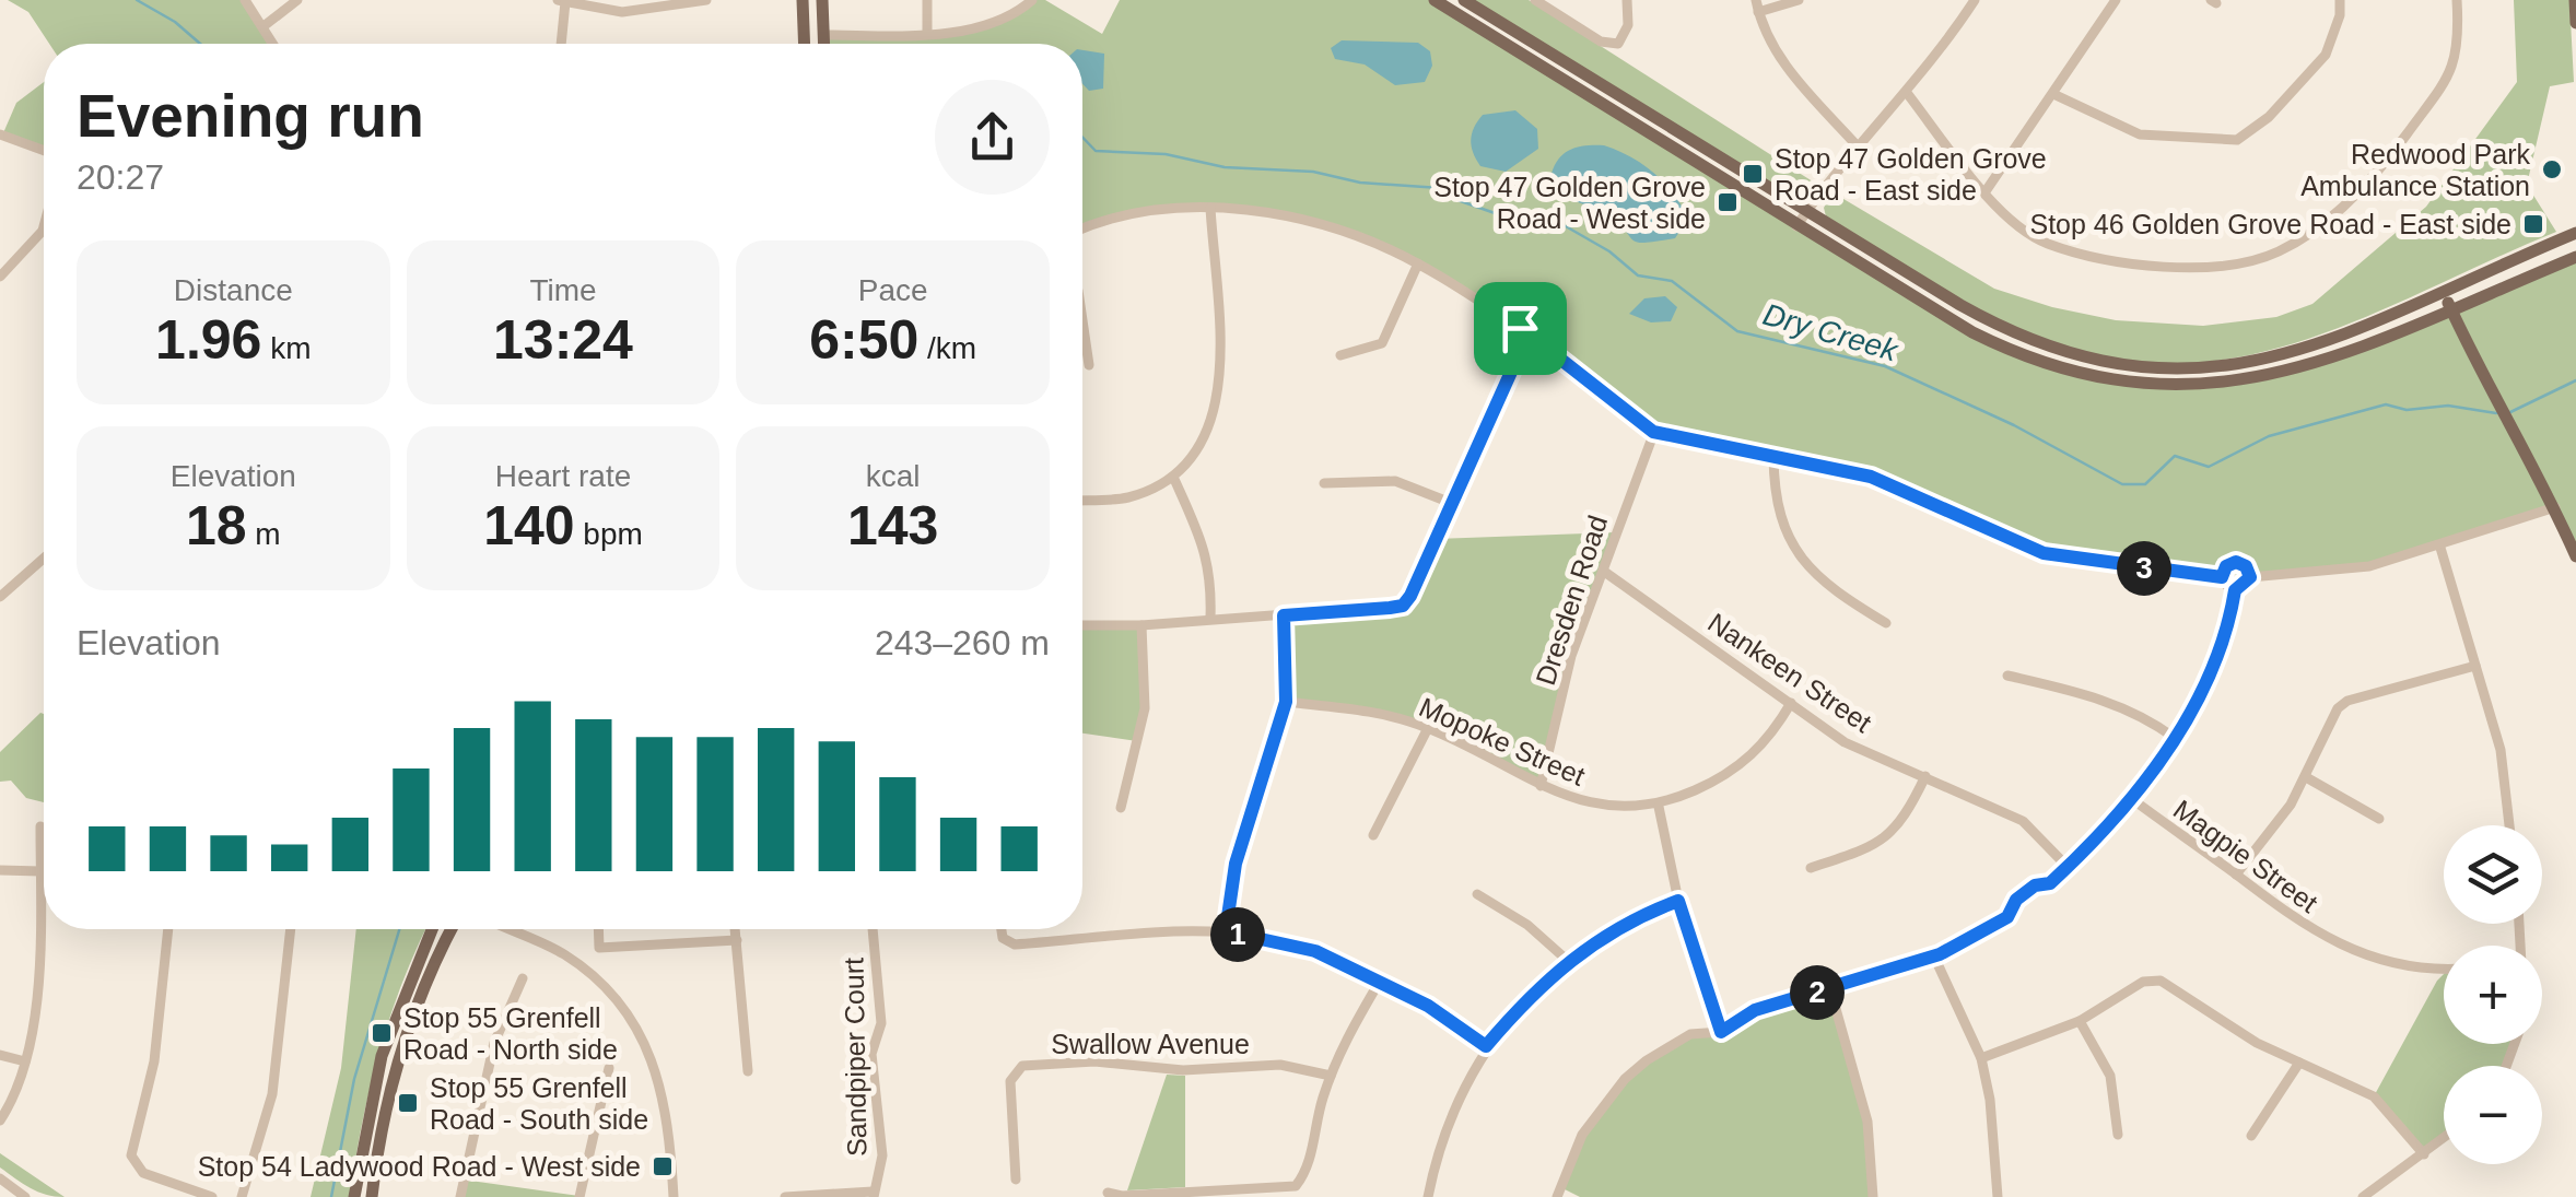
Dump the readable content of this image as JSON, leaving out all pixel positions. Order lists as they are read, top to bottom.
{
  "streets": {
    "street": [
      "Dresden Road",
      "Nankeen Street",
      "Mopoke Street",
      "Magpie Street",
      "Swallow Avenue",
      "Sandpiper Court"
    ]
  },
  "crossings": [
    ["Dresden Road", "Nankeen Street"],
    ["Dresden Road", "Mopoke Street"],
    ["Nankeen Street", "Mopoke Street"]
  ],
  "water": ["Dry Creek"],
  "places": {
    "other": ["Redwood Park Ambulance Station"],
    "transit": [
      "Stop 47 Golden Grove Road - East side",
      "Stop 47 Golden Grove Road - West side",
      "Stop 46 Golden Grove Road - East side",
      "Stop 55 Grenfell Road - North side",
      "Stop 55 Grenfell Road - South side",
      "Stop 54 Ladywood Road - West side"
    ]
  },
  "page": {
    "heading": ["Evening run", "20:27"],
    "stats": [
      ["Distance", "1.96 km"],
      ["Time", "13:24"],
      ["Pace", "6:50 /km"],
      ["Elevation", "18 m"],
      ["Heart rate", "140 bpm"],
      ["kcal", "143"]
    ],
    "pins": ["3", "1", "2"],
    "chart": ["Elevation", "243–260 m"],
    "map_buttons": ["+", "−"]
  }
}
